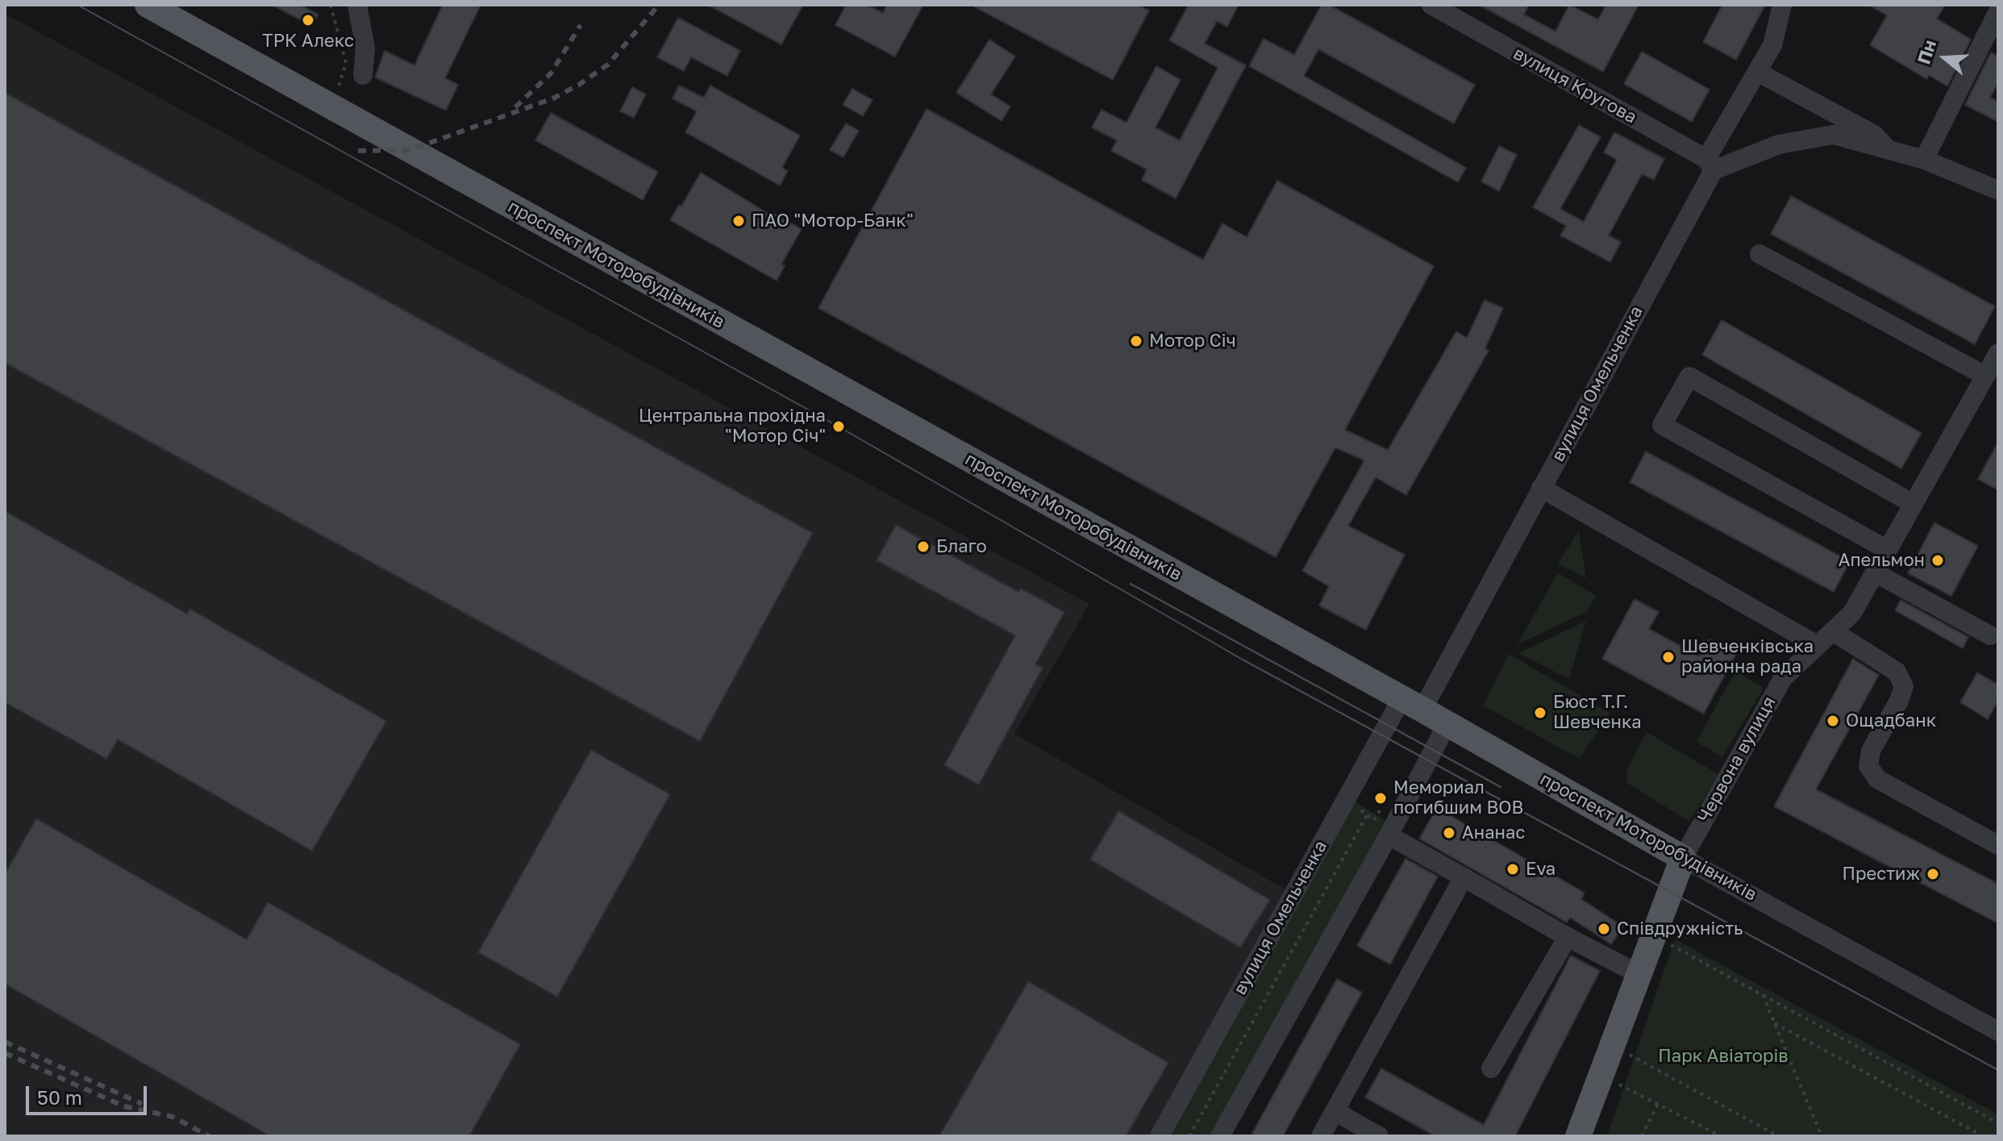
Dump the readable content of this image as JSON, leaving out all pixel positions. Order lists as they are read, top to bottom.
{
  "streets": {
    "main road": ["проспект Моторобудівників", "Червона вулиця"],
    "street": ["вулиця Кругова", "вулиця Омельченка"]
  },
  "crossings": [
    ["вулиця Кругова", "вулиця Омельченка"],
    ["проспект Моторобудівників", "вулиця Омельченка"],
    ["проспект Моторобудівників", "Червона вулиця"]
  ],
  "parks": ["Парк Авіаторів"],
  "places": [
    "ТРК Алекс",
    "ПАО \"Мотор-Банк\"",
    "Мотор Січ",
    "Центральна прохідна \"Мотор Січ\"",
    "Благо",
    "Апельмон",
    "Шевченківська районна рада",
    "Бюст Т.Г. Шевченка",
    "Ощадбанк",
    "Мемориал погибшим ВОВ",
    "Ананас",
    "Eva",
    "Престиж",
    "Співдружність"
  ],
  "scale_bar": "50 m",
  "north": "left"
}
